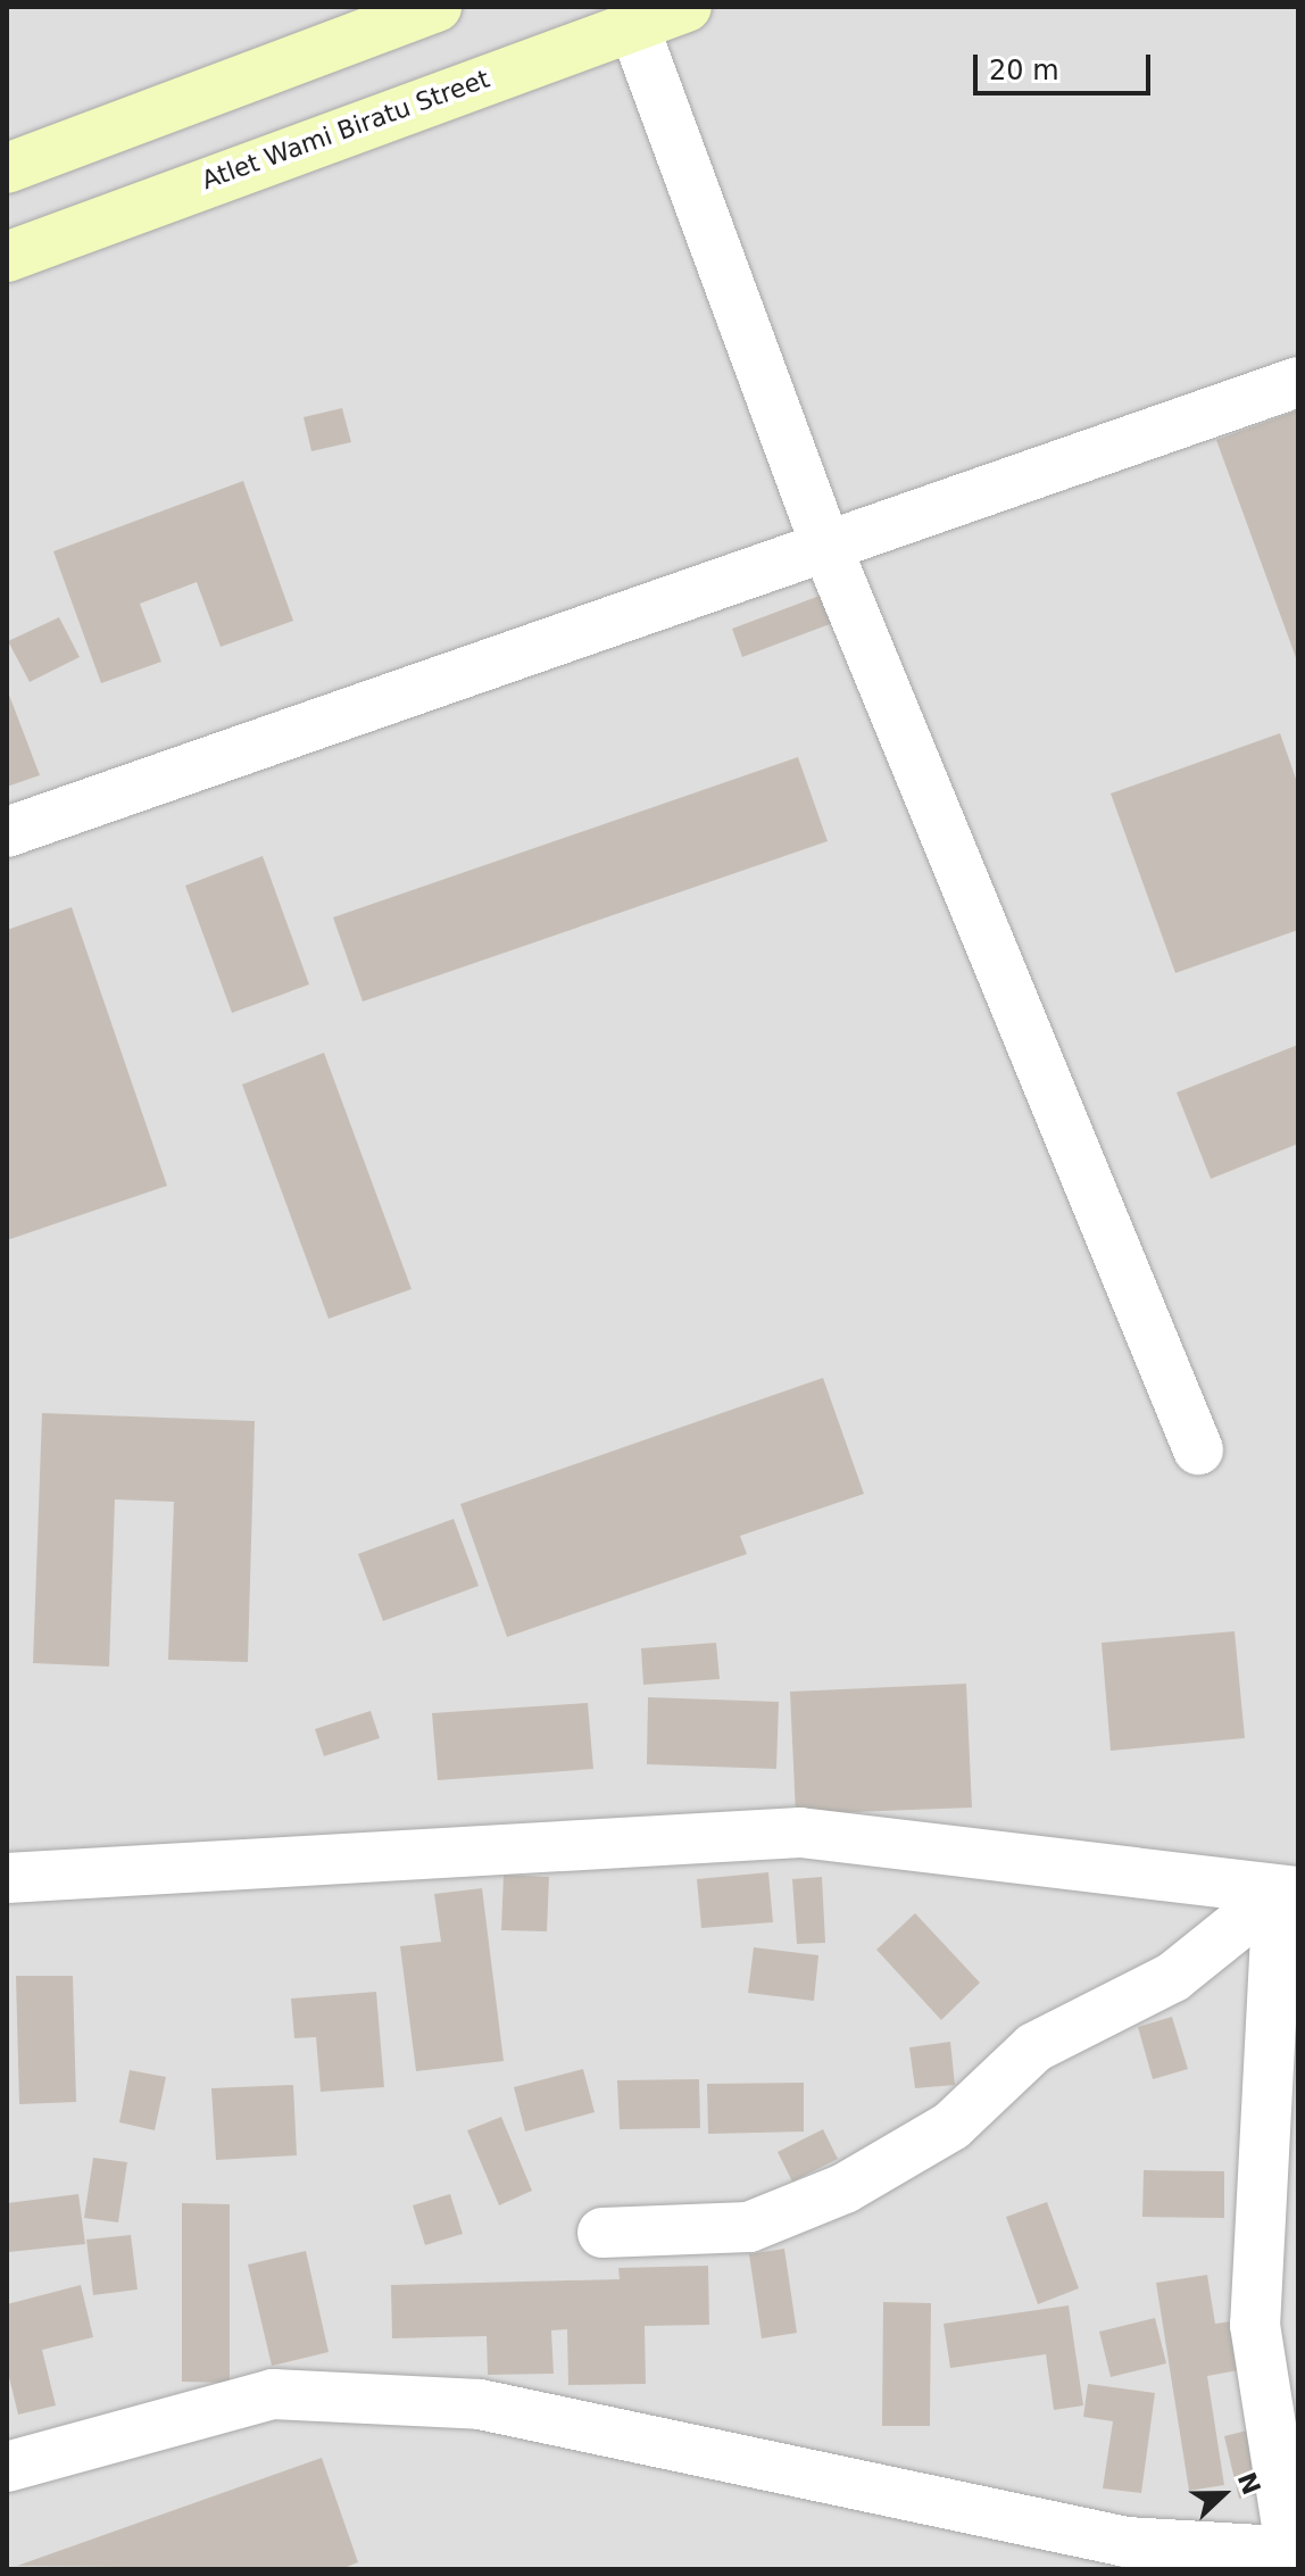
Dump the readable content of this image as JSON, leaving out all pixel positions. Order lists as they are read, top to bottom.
{
  "streets": {
    "main road": ["Atlet Wami Biratu Street"]
  },
  "scale_bar": "20 m",
  "north": "right"
}
